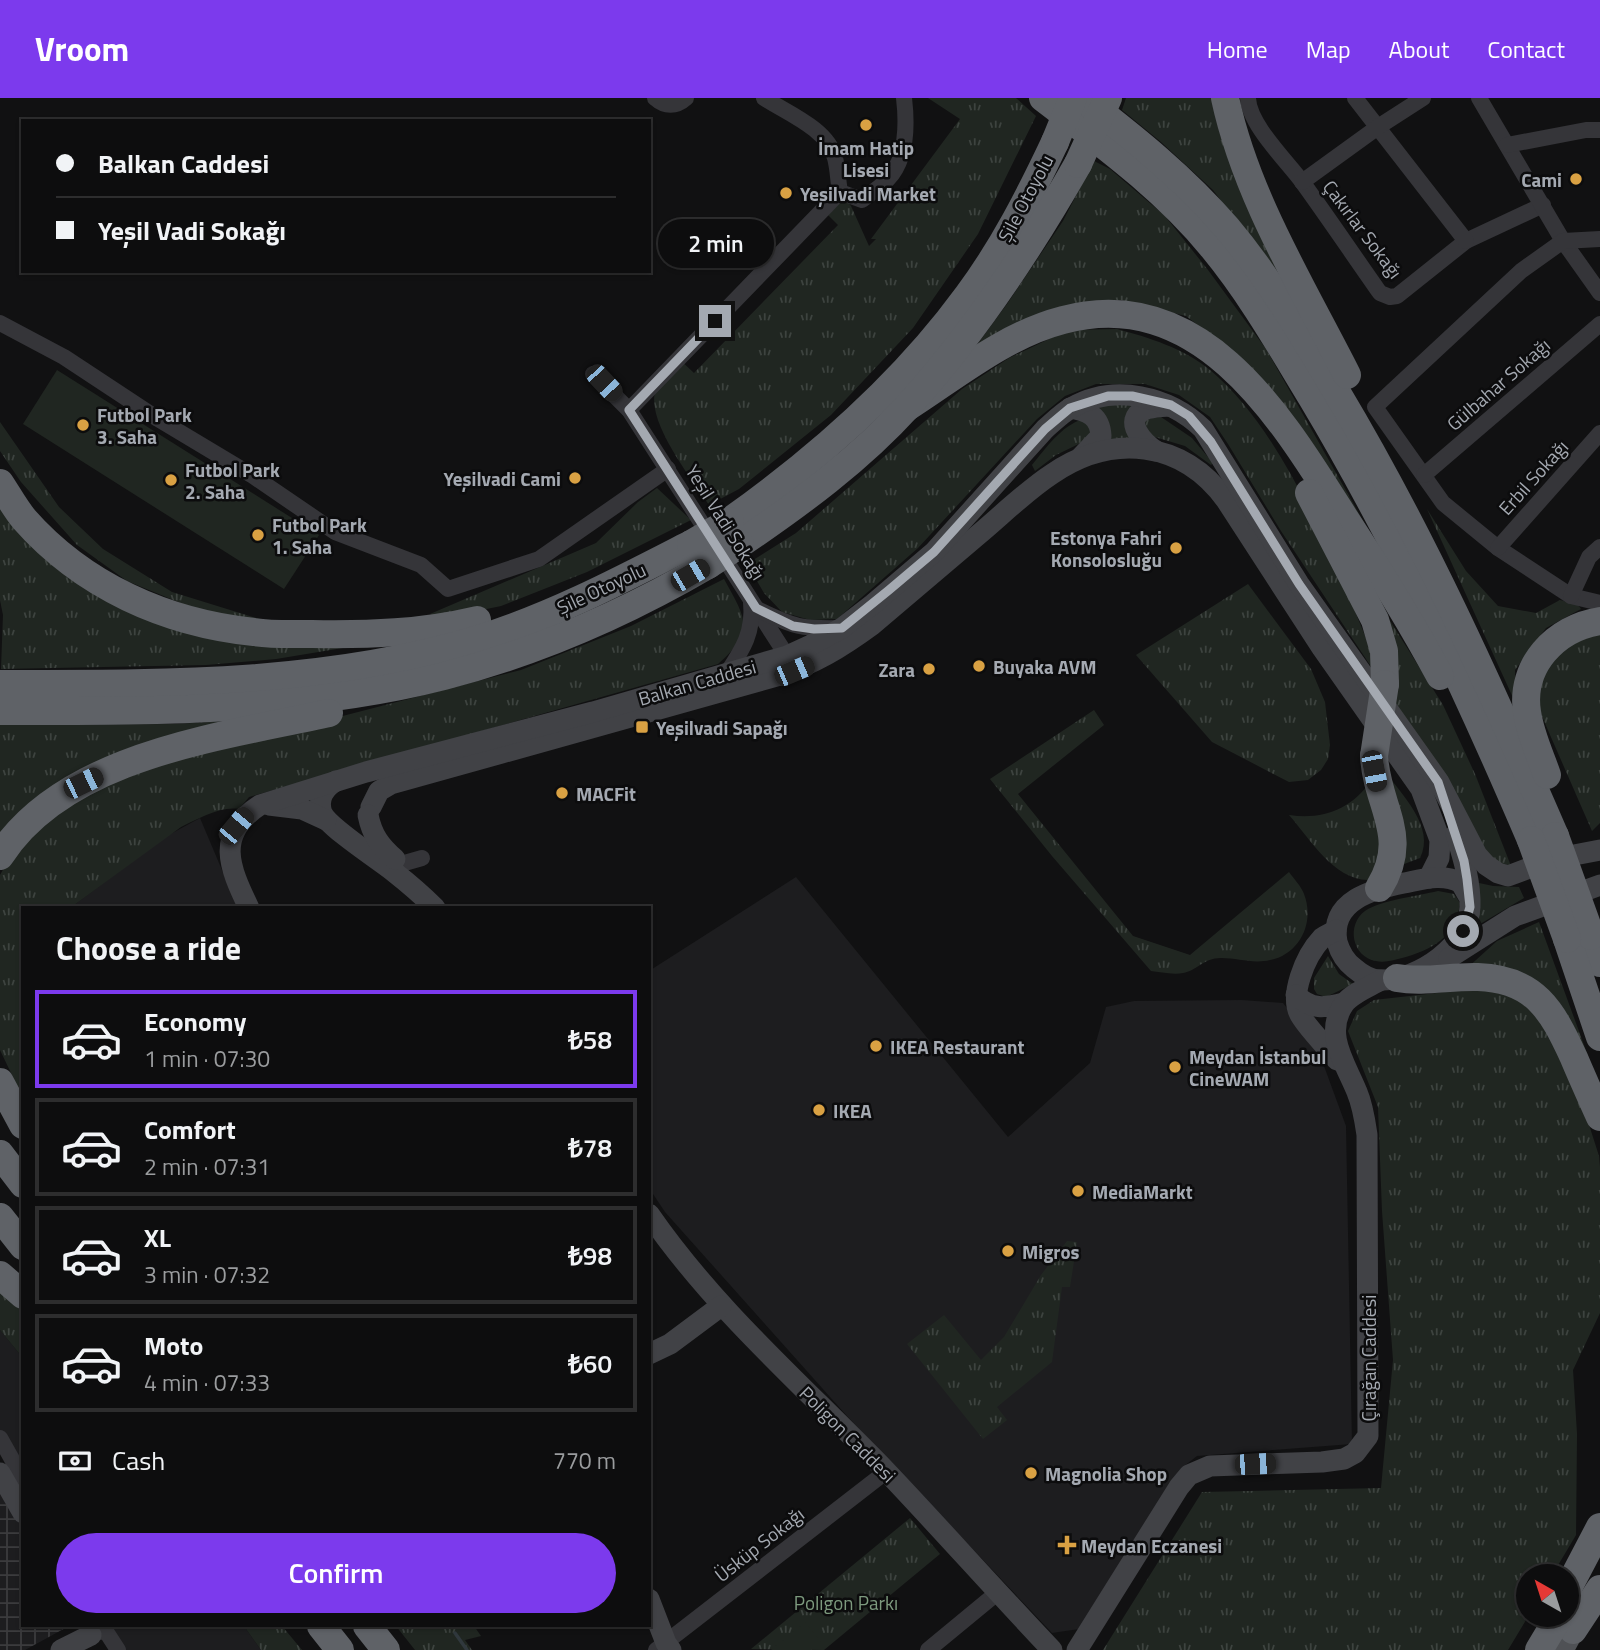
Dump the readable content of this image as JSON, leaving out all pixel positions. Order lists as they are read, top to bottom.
{
  "streets": {
    "highway": ["Şile Otoyolu"],
    "street": [
      "Çakırlar Sokağı",
      "Gülbahar Sokağı",
      "Erbil Sokağı",
      "Yeşil Vadi Sokağı",
      "Balkan Caddesi",
      "Çırağan Caddesi",
      "Poligon Caddesi",
      "Üsküp Sokağı"
    ]
  },
  "crossings": [
    ["Yeşil Vadi Sokağı", "Balkan Caddesi"],
    ["Poligon Caddesi", "Üsküp Sokağı"]
  ],
  "parks": ["Poligon Parkı"],
  "places": {
    "other": [
      "İmam Hatip Lisesi",
      "Cami",
      "Yeşilvadi Market",
      "Futbol Park 3. Saha",
      "Yeşilvadi Cami",
      "Futbol Park 2. Saha",
      "Futbol Park 1. Saha",
      "Estonya Fahri Konsolosluğu",
      "Buyaka AVM",
      "Zara",
      "MACFit",
      "IKEA Restaurant",
      "Meydan İstanbul CineWAM",
      "IKEA",
      "MediaMarkt",
      "Migros",
      "Magnolia Shop"
    ],
    "transit": ["Yeşilvadi Sapağı"],
    "health": ["Meydan Eczanesi"]
  },
  "north": "top left",
  "page": {
    "header": "Vroom",
    "nav": [
      "Home",
      "Map",
      "About",
      "Contact"
    ],
    "banner": ["Balkan Caddesi", "Yeşil Vadi Sokağı"],
    "bubble": "2 min",
    "heading": "Choose a ride",
    "list": [
      {
        "name": "Economy",
        "note": "1 min · 07:30",
        "value": "₺58"
      },
      {
        "name": "Comfort",
        "note": "2 min · 07:31",
        "value": "₺78"
      },
      {
        "name": "XL",
        "note": "3 min · 07:32",
        "value": "₺98"
      },
      {
        "name": "Moto",
        "note": "4 min · 07:33",
        "value": "₺60"
      }
    ],
    "pay": ["Cash", "770 m"],
    "buttons": "Confirm"
  }
}
